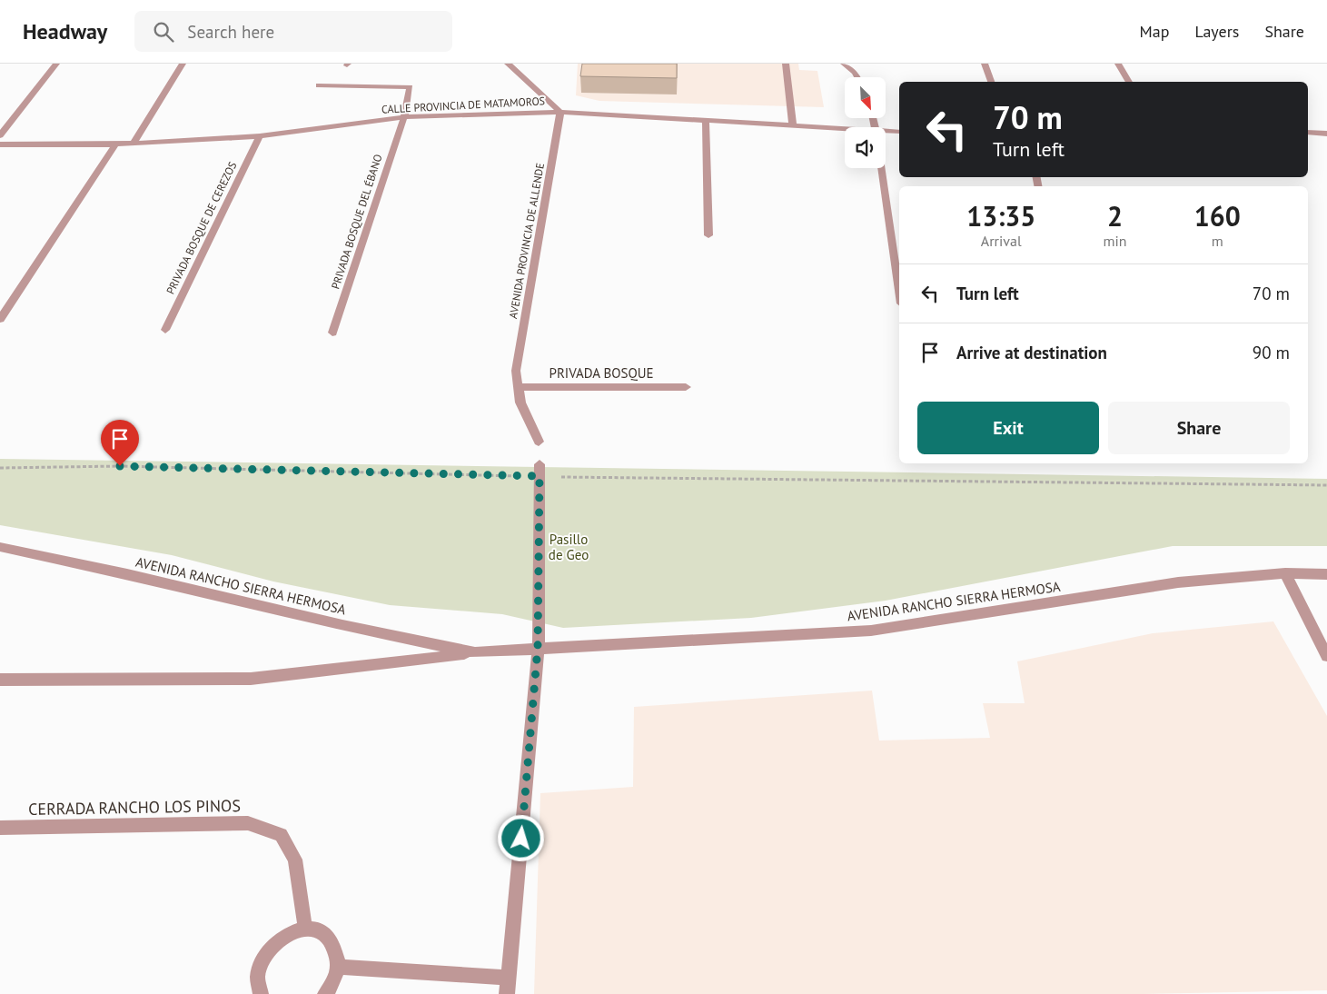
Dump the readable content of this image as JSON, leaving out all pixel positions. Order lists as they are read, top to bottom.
{
  "streets": {
    "street": [
      "CALLE PROVINCIA DE MATAMOROS",
      "PRIVADA BOSQUE DEL ÉBANO",
      "PRIVADA BOSQUE DE CEREZOS",
      "AVENIDA PROVINCIA DE ALLENDE",
      "PRIVADA BOSQUE",
      "AVENIDA RANCHO SIERRA HERMOSA",
      "CERRADA RANCHO LOS PINOS"
    ]
  },
  "crossings": [
    ["CALLE PROVINCIA DE MATAMOROS", "PRIVADA BOSQUE DEL ÉBANO"],
    ["CALLE PROVINCIA DE MATAMOROS", "PRIVADA BOSQUE DE CEREZOS"],
    ["CALLE PROVINCIA DE MATAMOROS", "AVENIDA PROVINCIA DE ALLENDE"],
    ["AVENIDA PROVINCIA DE ALLENDE", "PRIVADA BOSQUE"]
  ],
  "parks": ["Pasillo de Geo"],
  "north": "bottom right",
  "page": {
    "header": "Headway",
    "search": "Search here",
    "nav": ["Map", "Layers", "Share"],
    "turn": ["70 m", "Turn left"],
    "eta": [
      "13:35",
      "Arrival",
      "2",
      "min",
      "160",
      "m"
    ],
    "list": [
      {
        "name": "Turn left",
        "value": "70 m"
      },
      {
        "name": "Arrive at destination",
        "value": "90 m"
      }
    ],
    "buttons": ["Exit", "Share"]
  }
}
